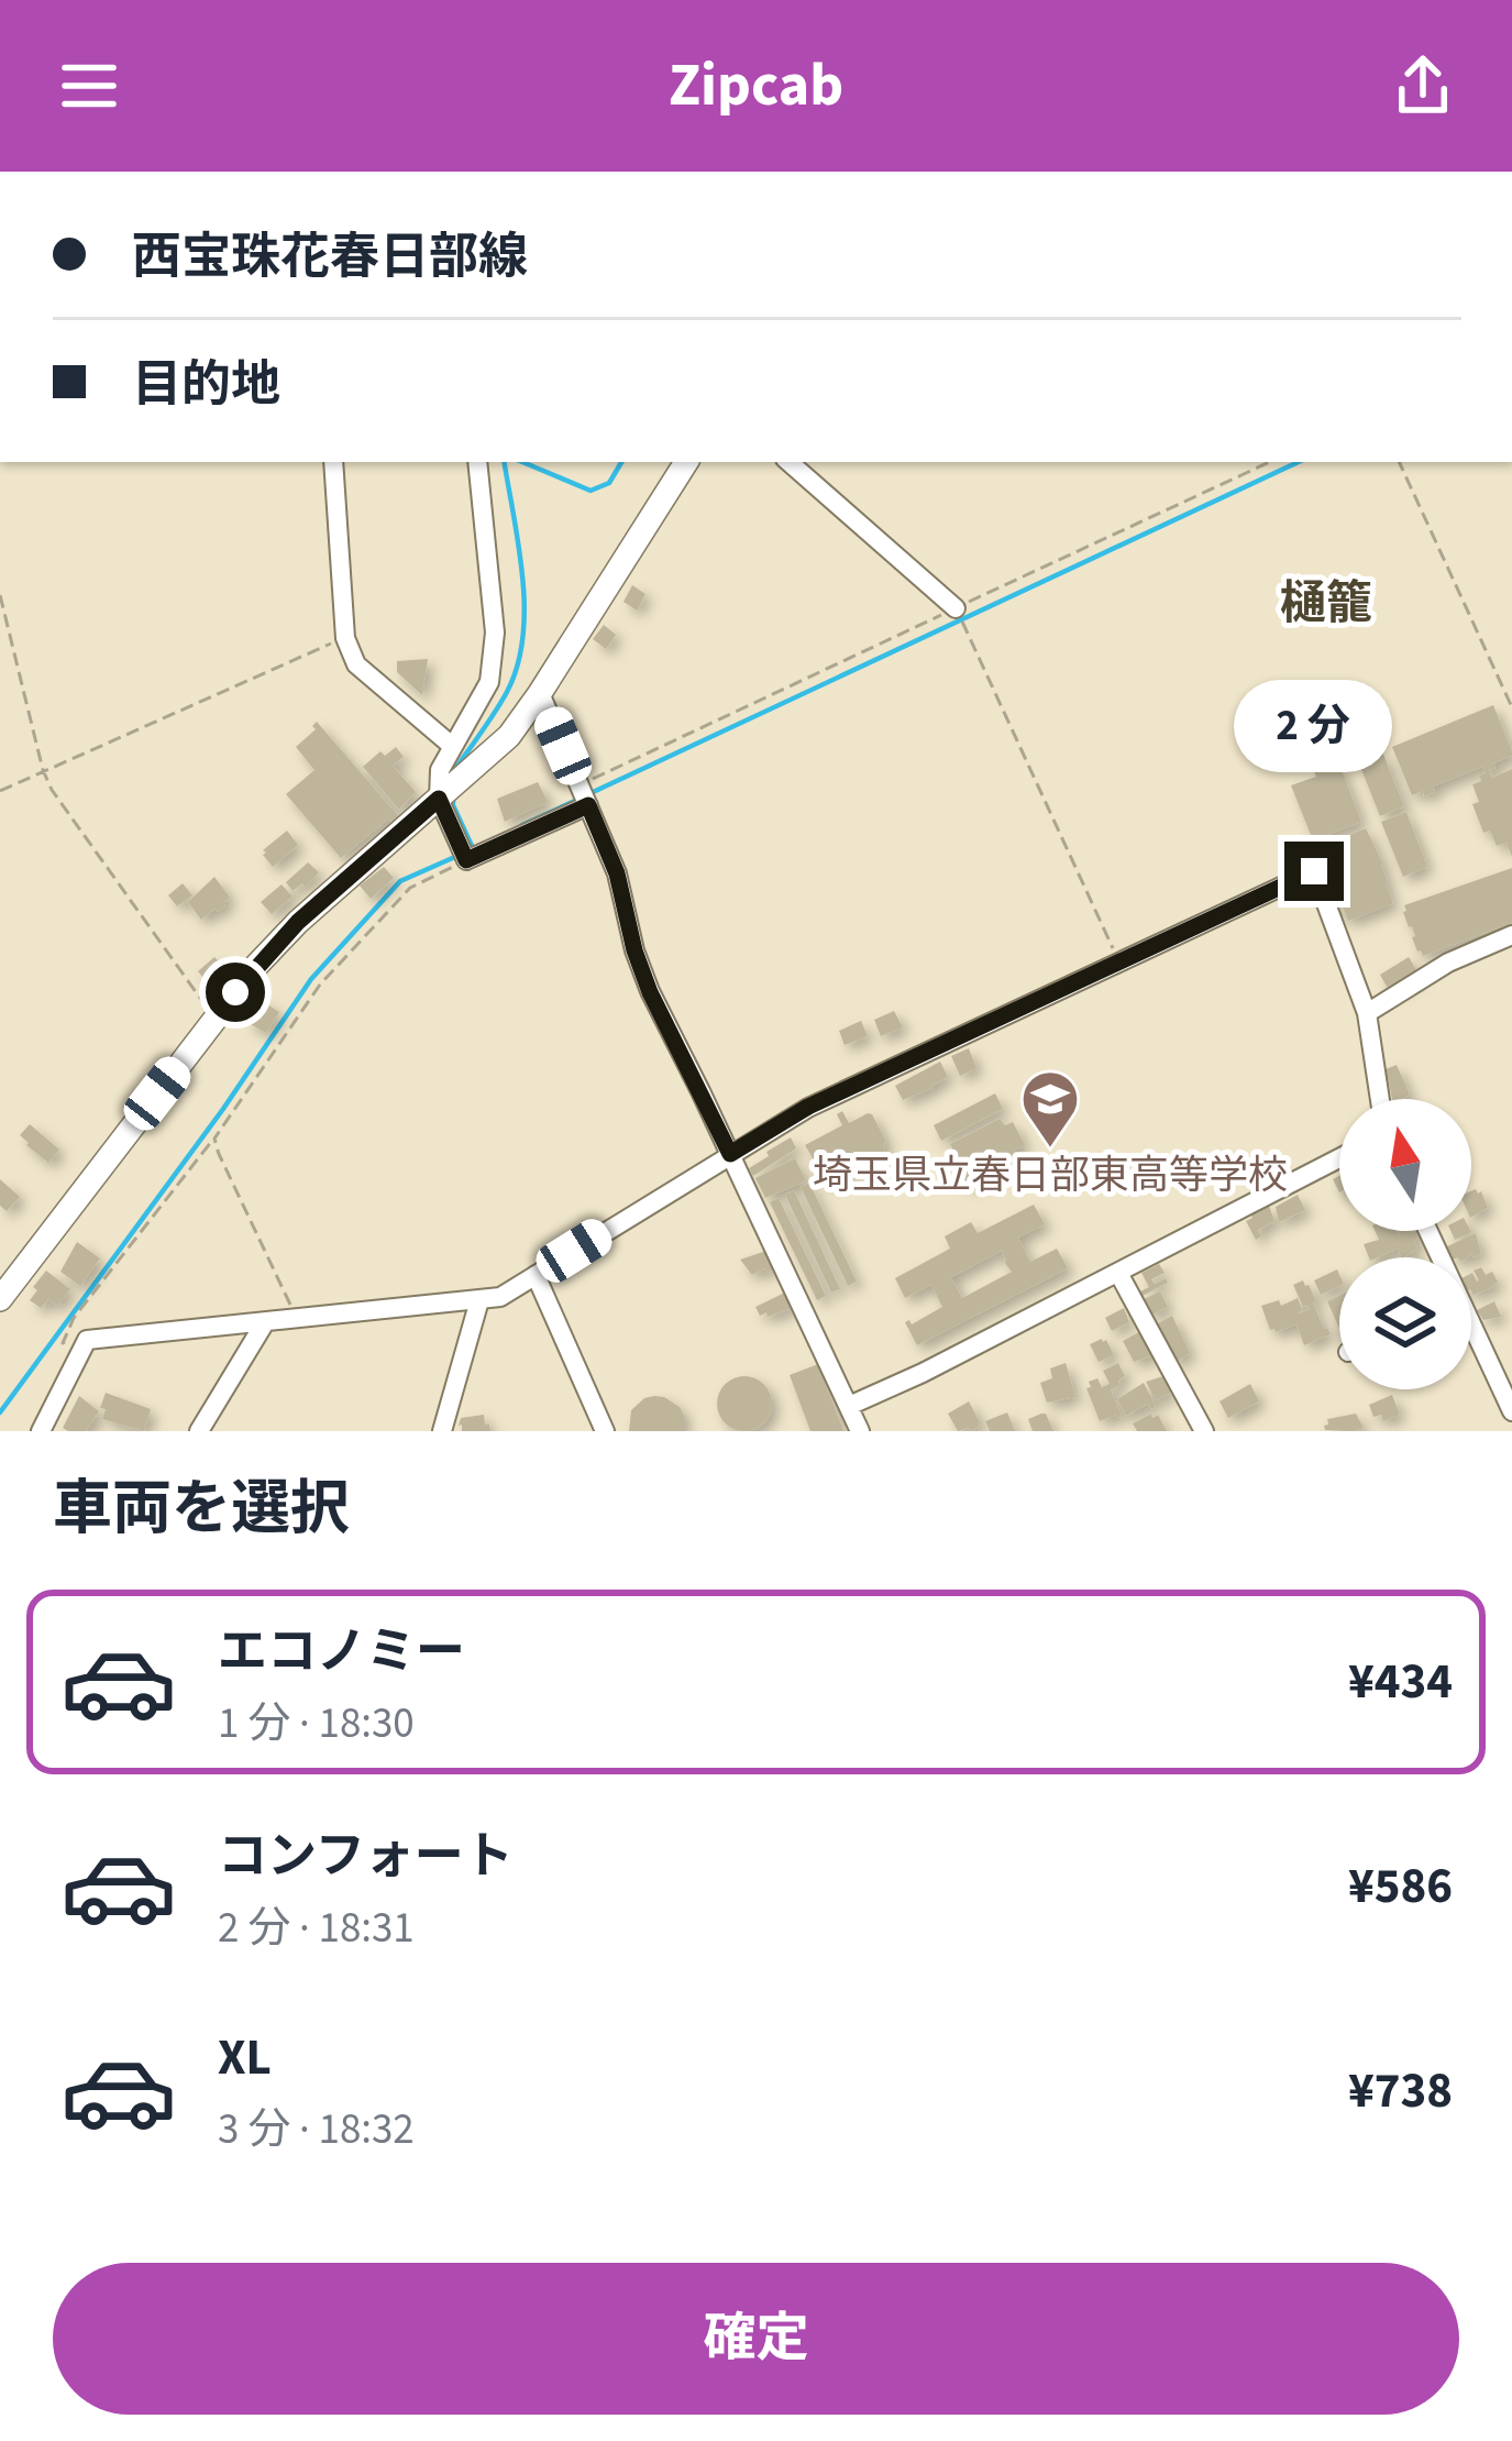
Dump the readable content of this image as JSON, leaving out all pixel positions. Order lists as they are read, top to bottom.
{
  "districts": ["樋籠"],
  "places": {
    "school or university": ["埼玉県立春日部東高等学校"]
  },
  "north": "top",
  "page": {
    "header": "Zipcab",
    "banner": ["西宝珠花春日部線", "目的地"],
    "bubble": "2 分",
    "heading": "車両を選択",
    "list": [
      {
        "name": "エコノミー",
        "note": "1 分 · 18:30",
        "value": "¥434"
      },
      {
        "name": "コンフォート",
        "note": "2 分 · 18:31",
        "value": "¥586"
      },
      {
        "name": "XL",
        "note": "3 分 · 18:32",
        "value": "¥738"
      }
    ],
    "buttons": "確定"
  }
}
